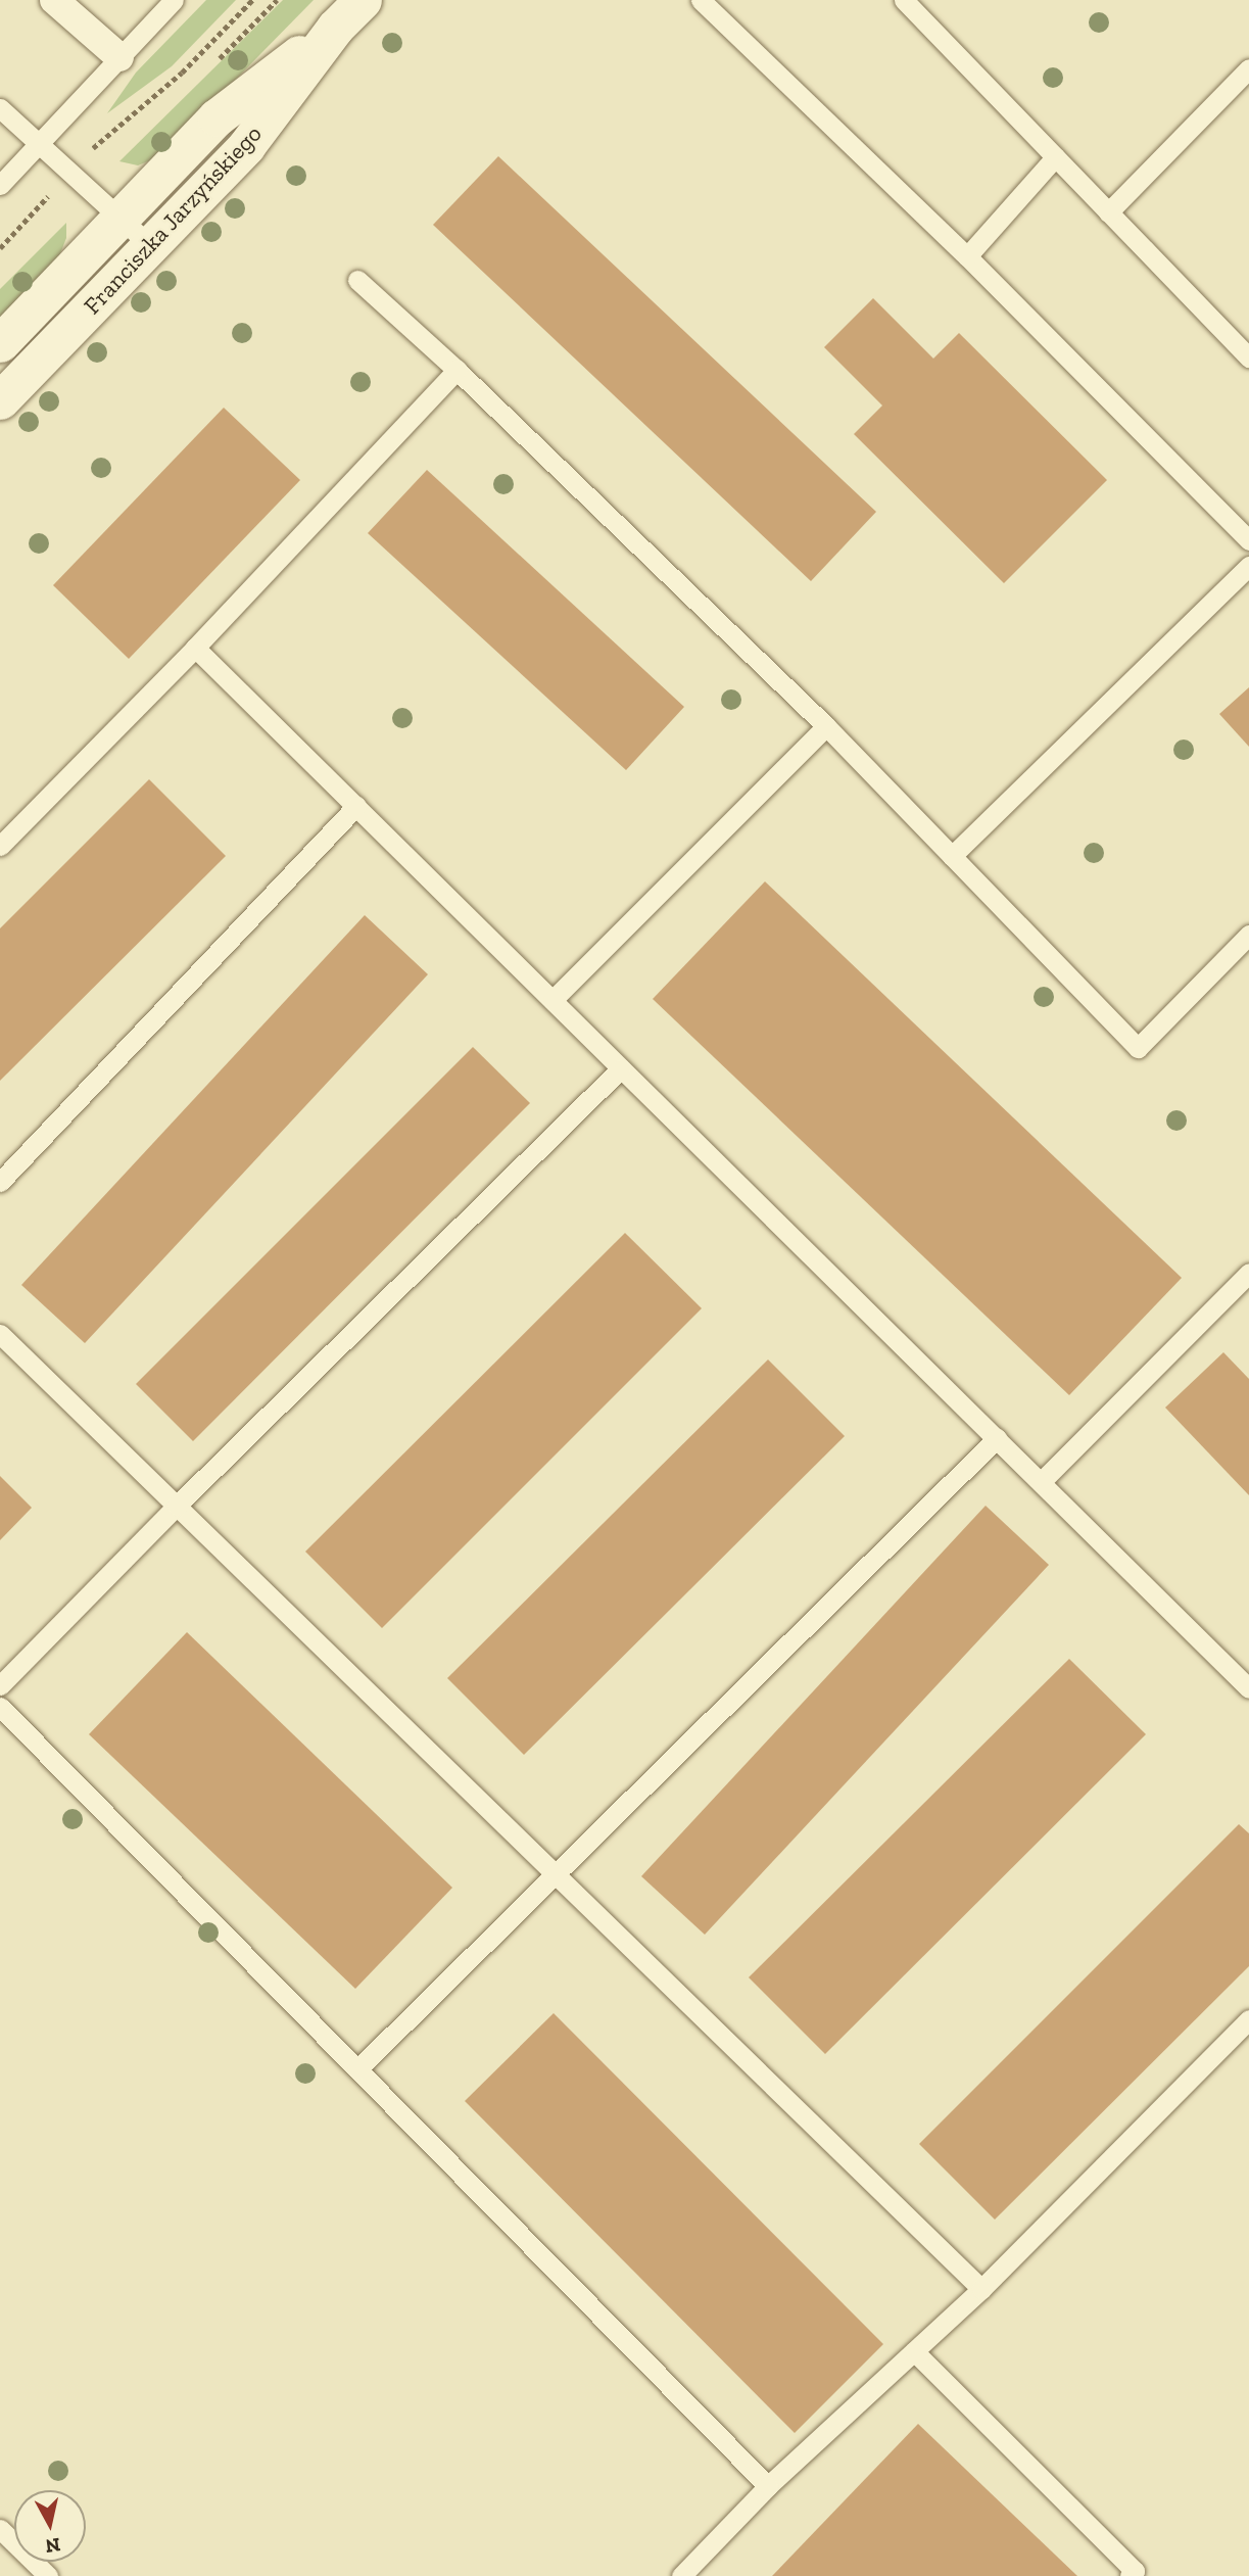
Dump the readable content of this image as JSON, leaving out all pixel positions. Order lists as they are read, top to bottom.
{
  "streets": {
    "street": ["Franciszka Jarzyńskiego"]
  },
  "north": "bottom"
}
